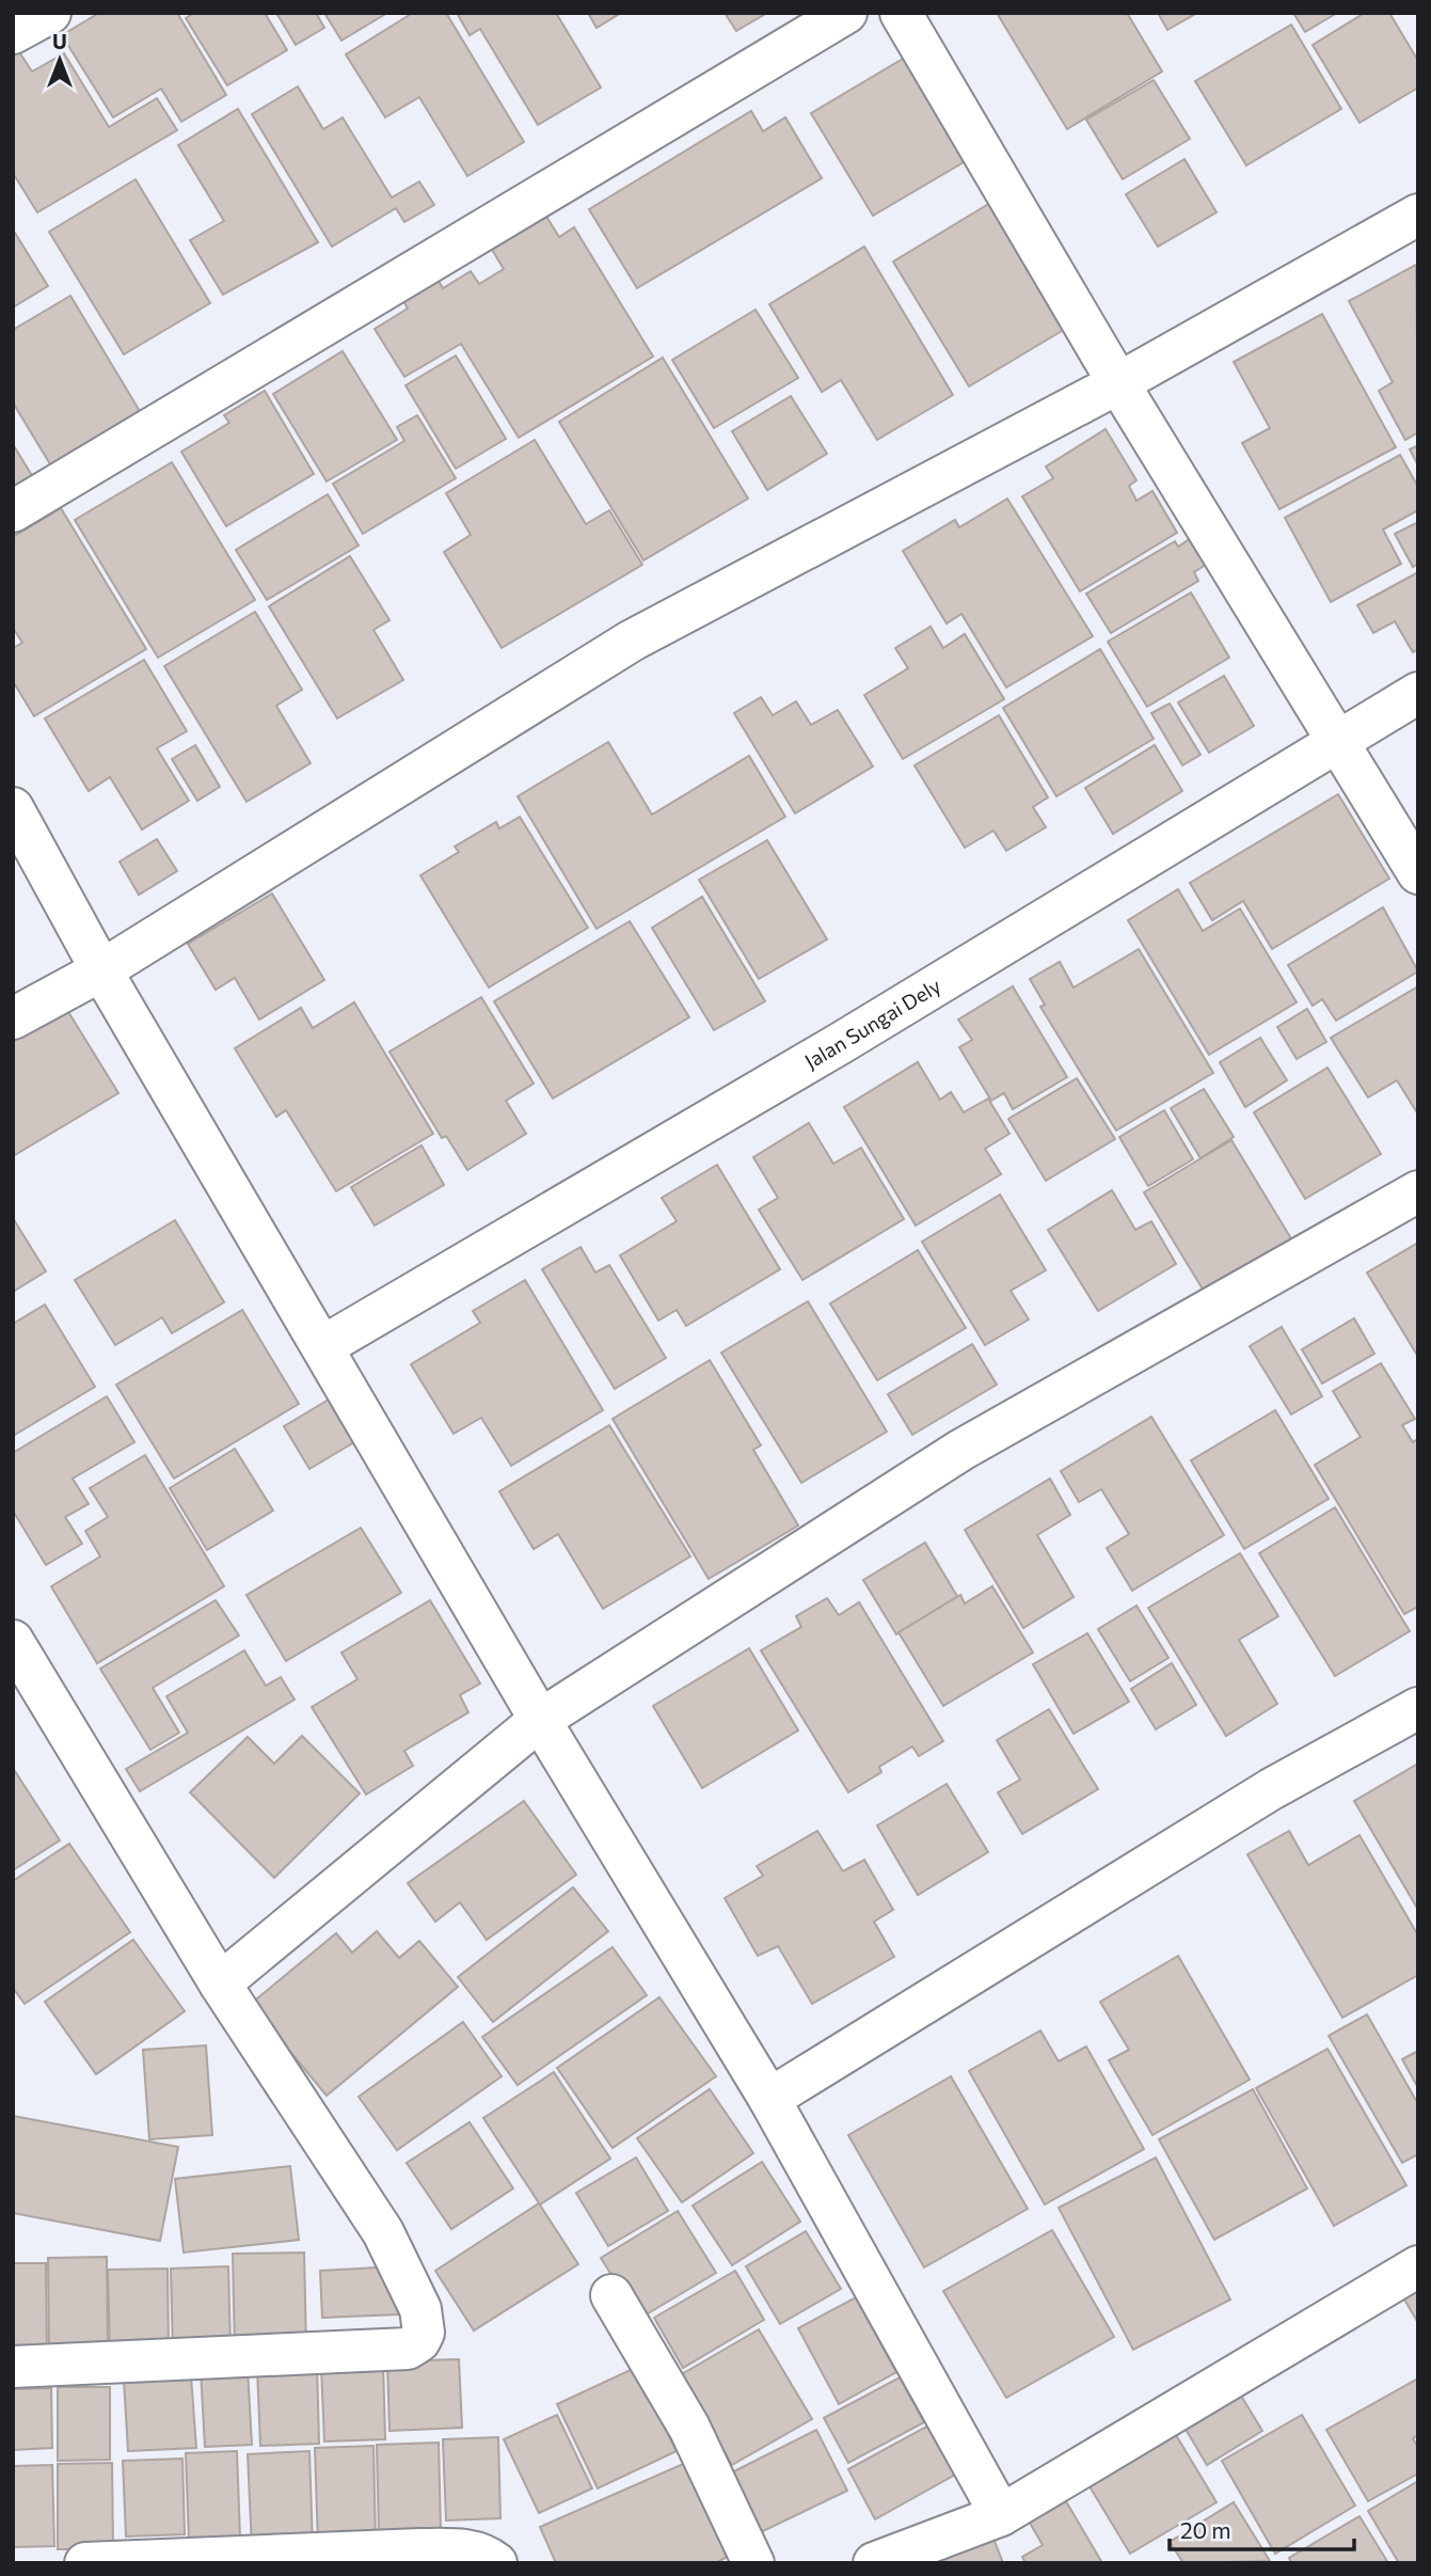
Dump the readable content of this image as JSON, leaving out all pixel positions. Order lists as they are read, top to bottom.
{
  "streets": {
    "street": ["Jalan Sungai Dely"]
  },
  "scale_bar": "20 m",
  "north": "top"
}
